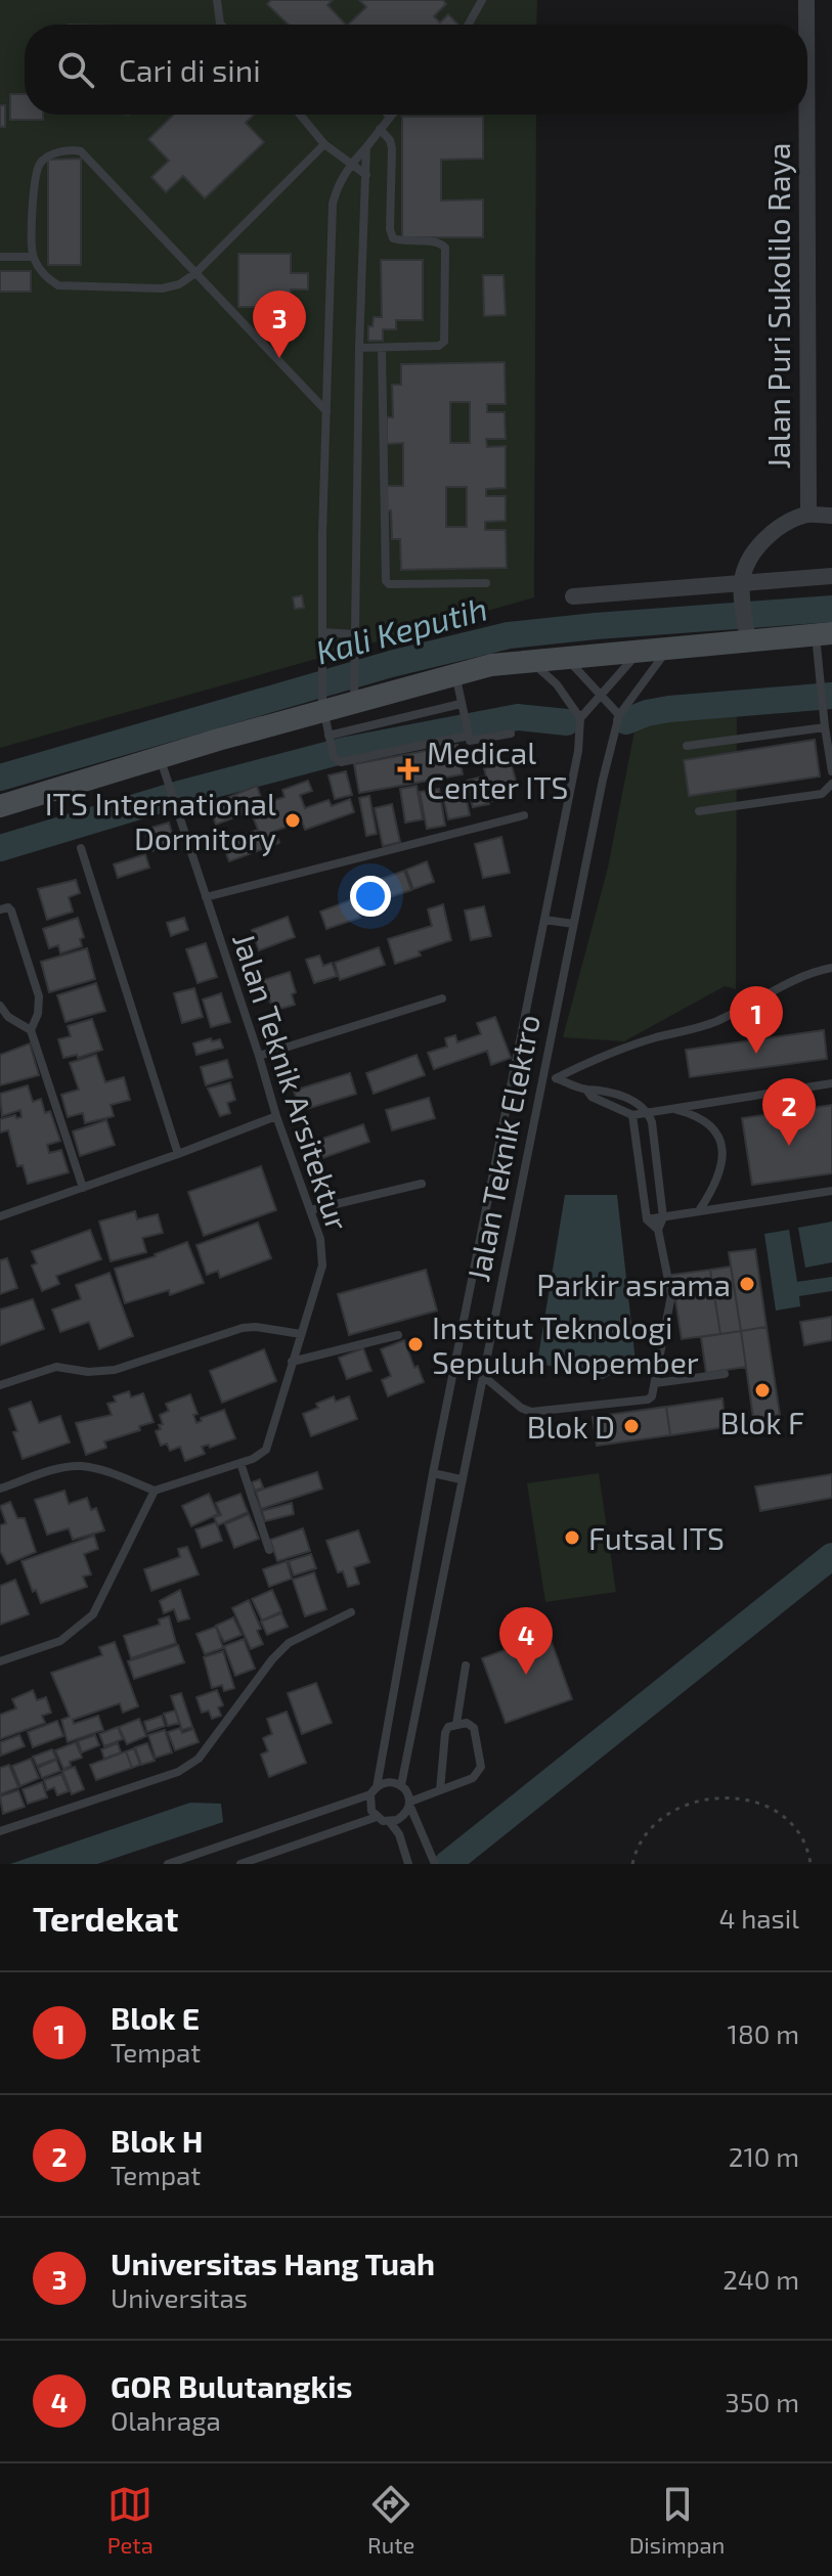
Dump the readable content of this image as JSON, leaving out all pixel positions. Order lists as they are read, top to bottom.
{
  "streets": {
    "street": ["Jalan Puri Sukolilo Raya"],
    "lane": ["Jalan Teknik Arsitektur", "Jalan Teknik Elektro"]
  },
  "water": ["Kali Keputih"],
  "places": {
    "health": ["Medical Center ITS"],
    "other": [
      "ITS International Dormitory",
      "Parkir asrama",
      "Institut Teknologi Sepuluh Nopember",
      "Blok F",
      "Blok D",
      "Futsal ITS"
    ]
  },
  "page": {
    "search": "Cari di sini",
    "pins": [
      "3",
      "1",
      "2",
      "4"
    ],
    "heading": ["Terdekat", "4 hasil"],
    "list": [
      {
        "mark": "1",
        "name": "Blok E",
        "note": "Tempat",
        "value": "180 m"
      },
      {
        "mark": "2",
        "name": "Blok H",
        "note": "Tempat",
        "value": "210 m"
      },
      {
        "mark": "3",
        "name": "Universitas Hang Tuah",
        "note": "Universitas",
        "value": "240 m"
      },
      {
        "mark": "4",
        "name": "GOR Bulutangkis",
        "note": "Olahraga",
        "value": "350 m"
      }
    ],
    "nav": ["Peta", "Rute", "Disimpan"]
  }
}
